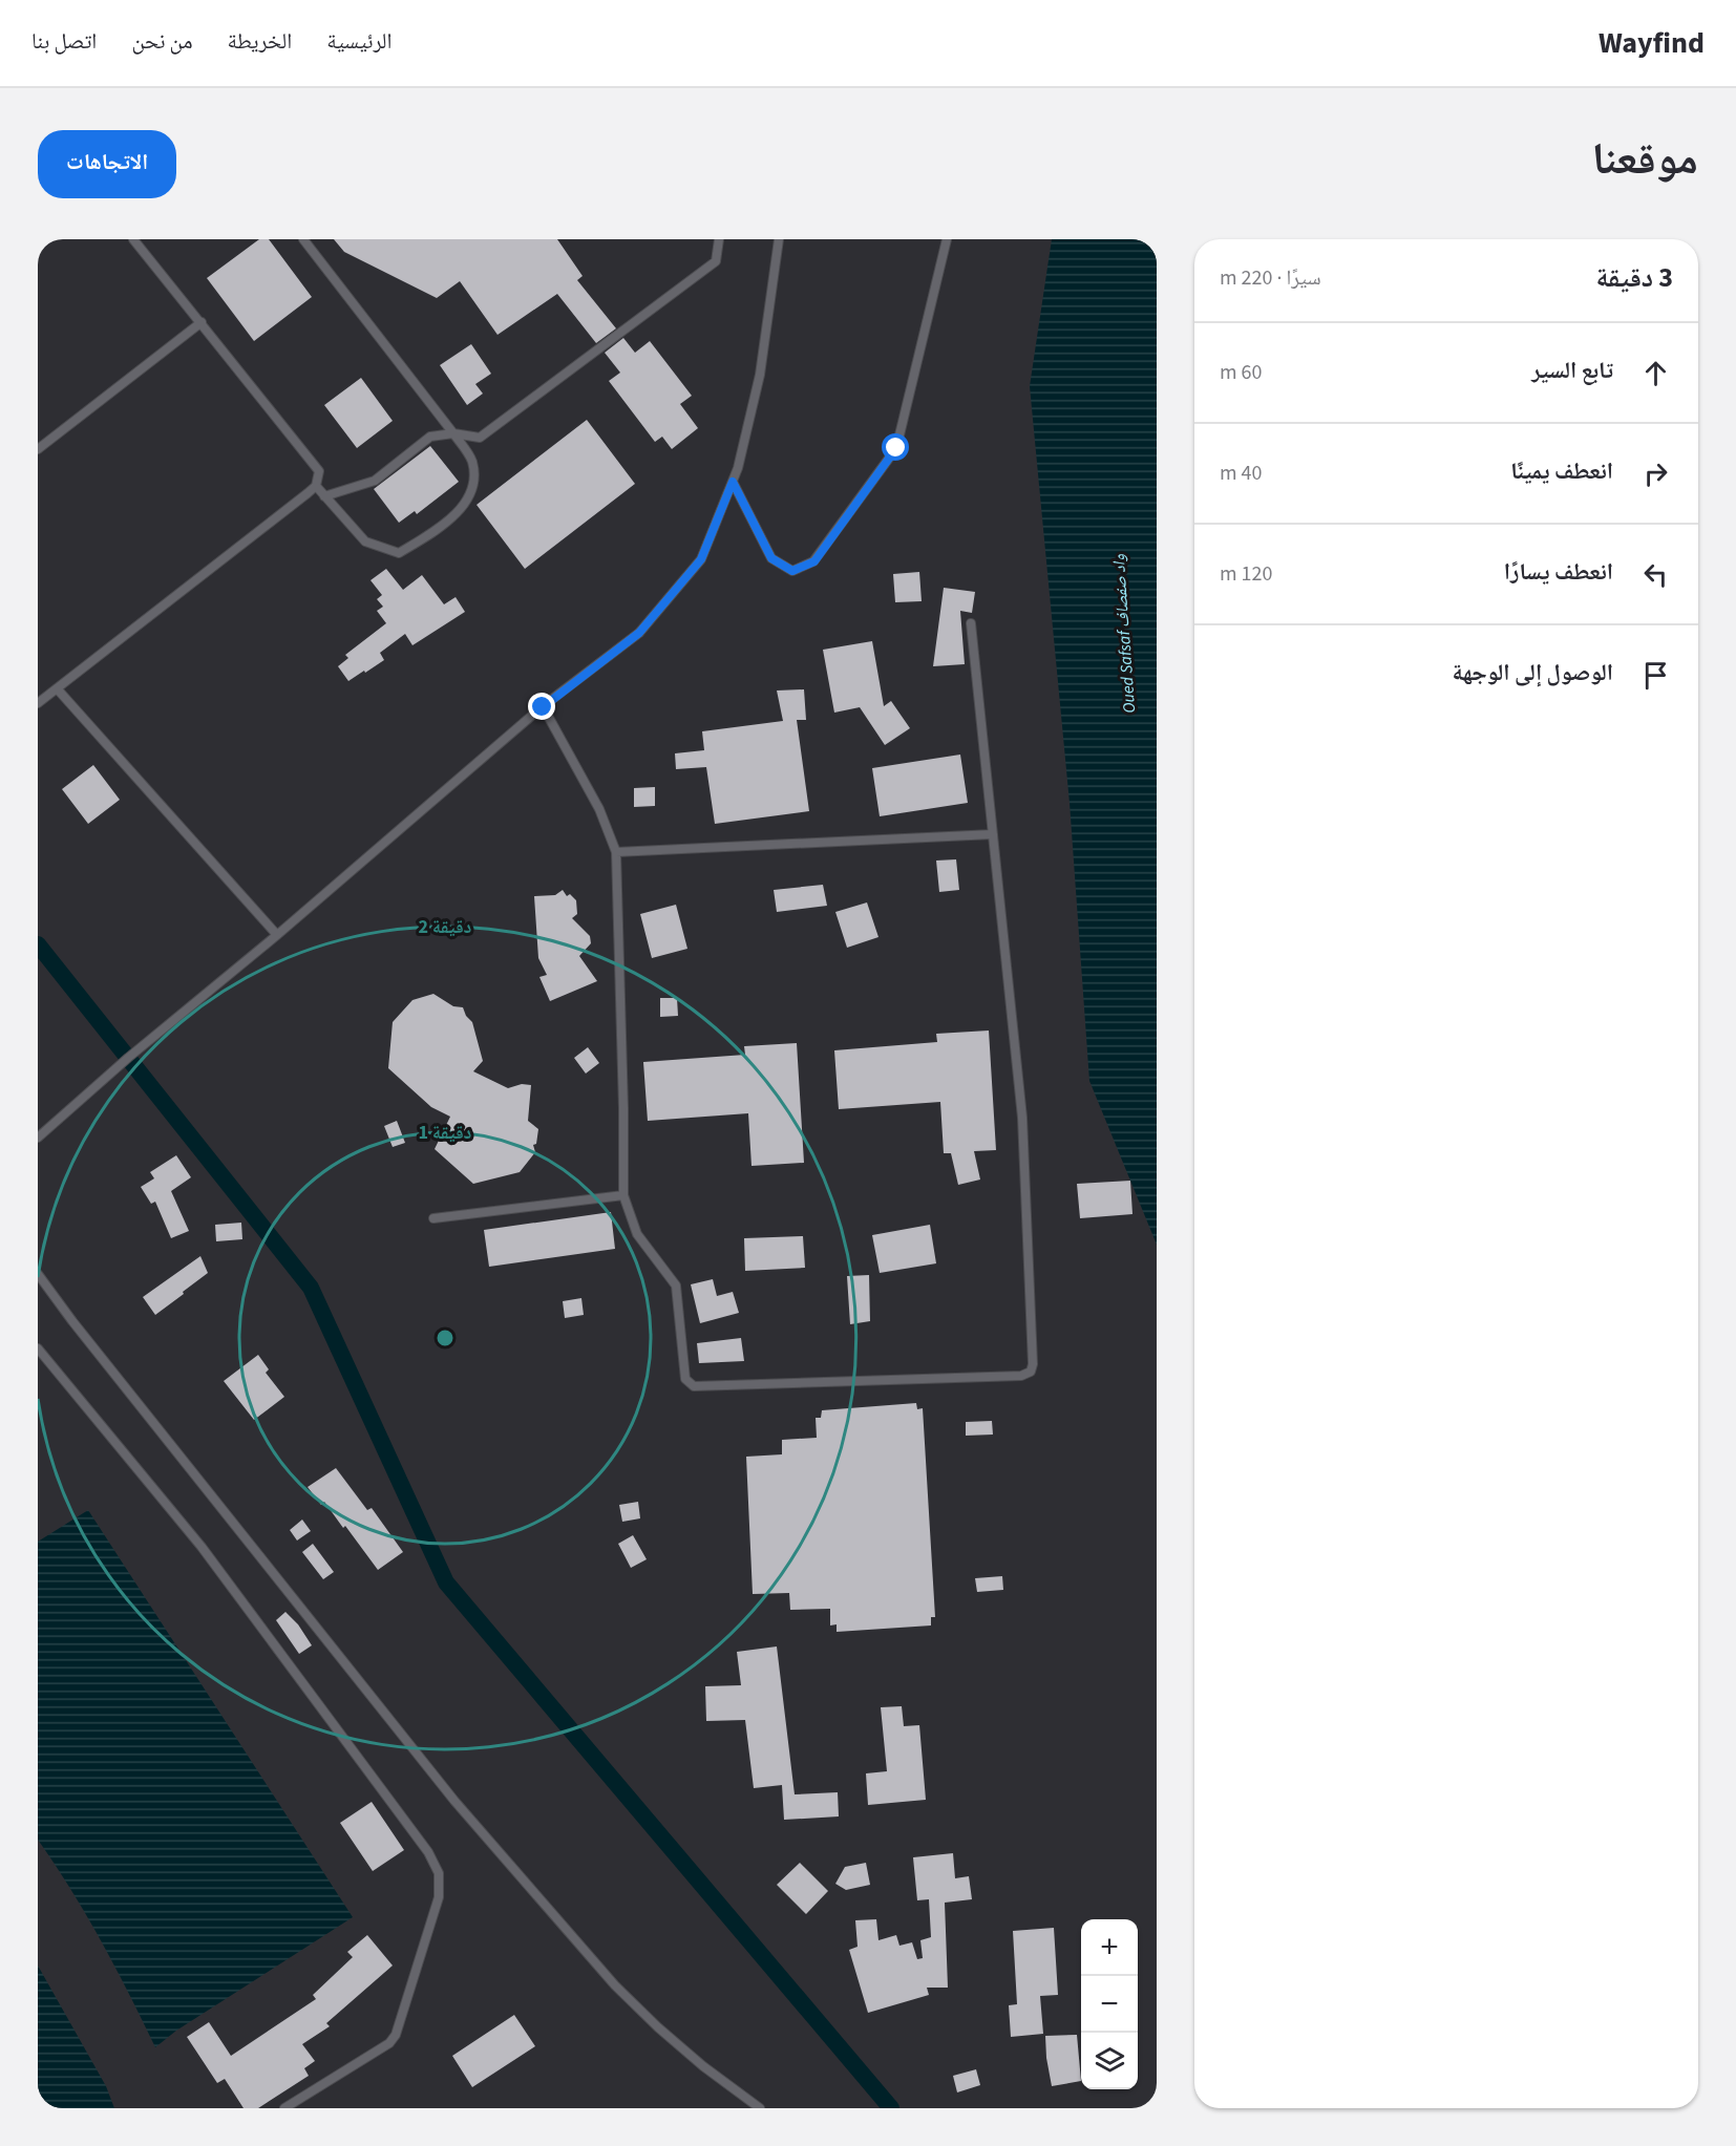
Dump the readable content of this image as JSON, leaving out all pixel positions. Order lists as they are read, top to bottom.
{
  "water": ["Oued Safsaf واد صفصاف"],
  "page": {
    "header": "Wayfind",
    "nav": [
      "الرئيسية",
      "الخريطة",
      "من نحن",
      "اتصل بنا"
    ],
    "title": "موقعنا",
    "buttons": "الاتجاهات",
    "heading": ["3 دقيقة", "سيرًا · 220 m"],
    "list": [
      ["تابع السير", "60 m"],
      ["انعطف يمينًا", "40 m"],
      ["انعطف يسارًا", "120 m"],
      "الوصول إلى الوجهة"
    ],
    "map_buttons": ["+", "−"]
  },
  "rings": ["2 دقيقة", "1 دقيقة"]
}
